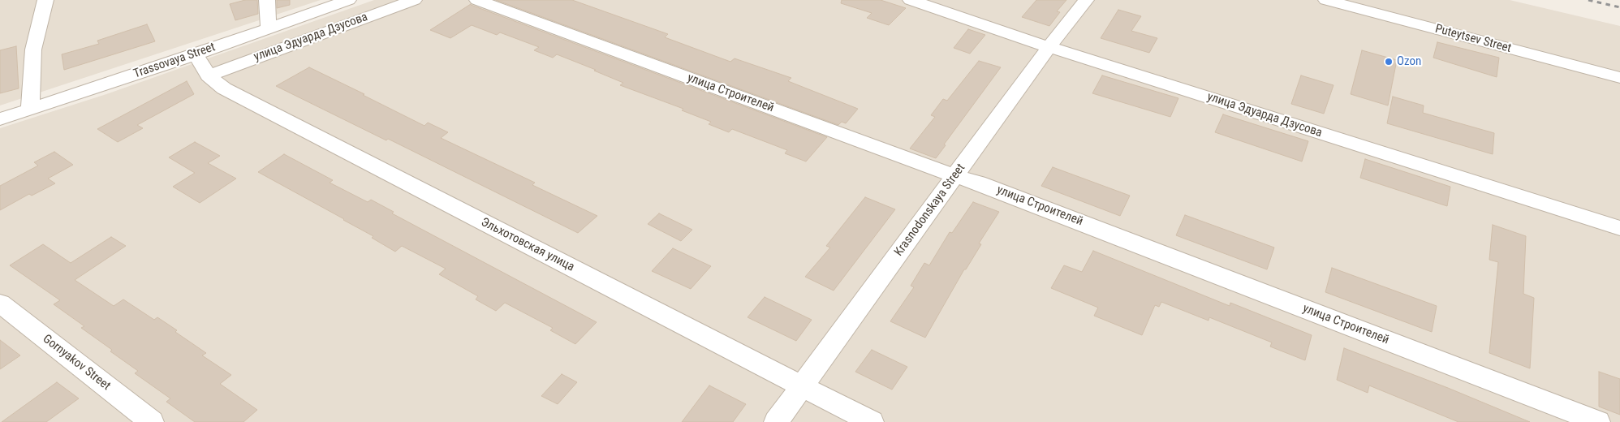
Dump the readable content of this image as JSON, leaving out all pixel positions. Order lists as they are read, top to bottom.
{
  "streets": {
    "street": [
      "улица Эдуарда Дзусова",
      "Puteytsev Street",
      "Trassovaya Street",
      "улица Строителей",
      "Krasnodonskaya Street",
      "Эльхотовская улица",
      "Gornyakov Street"
    ]
  },
  "crossings": [
    ["улица Эдуарда Дзусова", "Krasnodonskaya Street"],
    ["улица Эдуарда Дзусова", "Эльхотовская улица"],
    ["Trassovaya Street", "Эльхотовская улица"],
    ["улица Строителей", "Krasnodonskaya Street"],
    ["Krasnodonskaya Street", "Эльхотовская улица"]
  ],
  "places": ["Ozon"]
}
